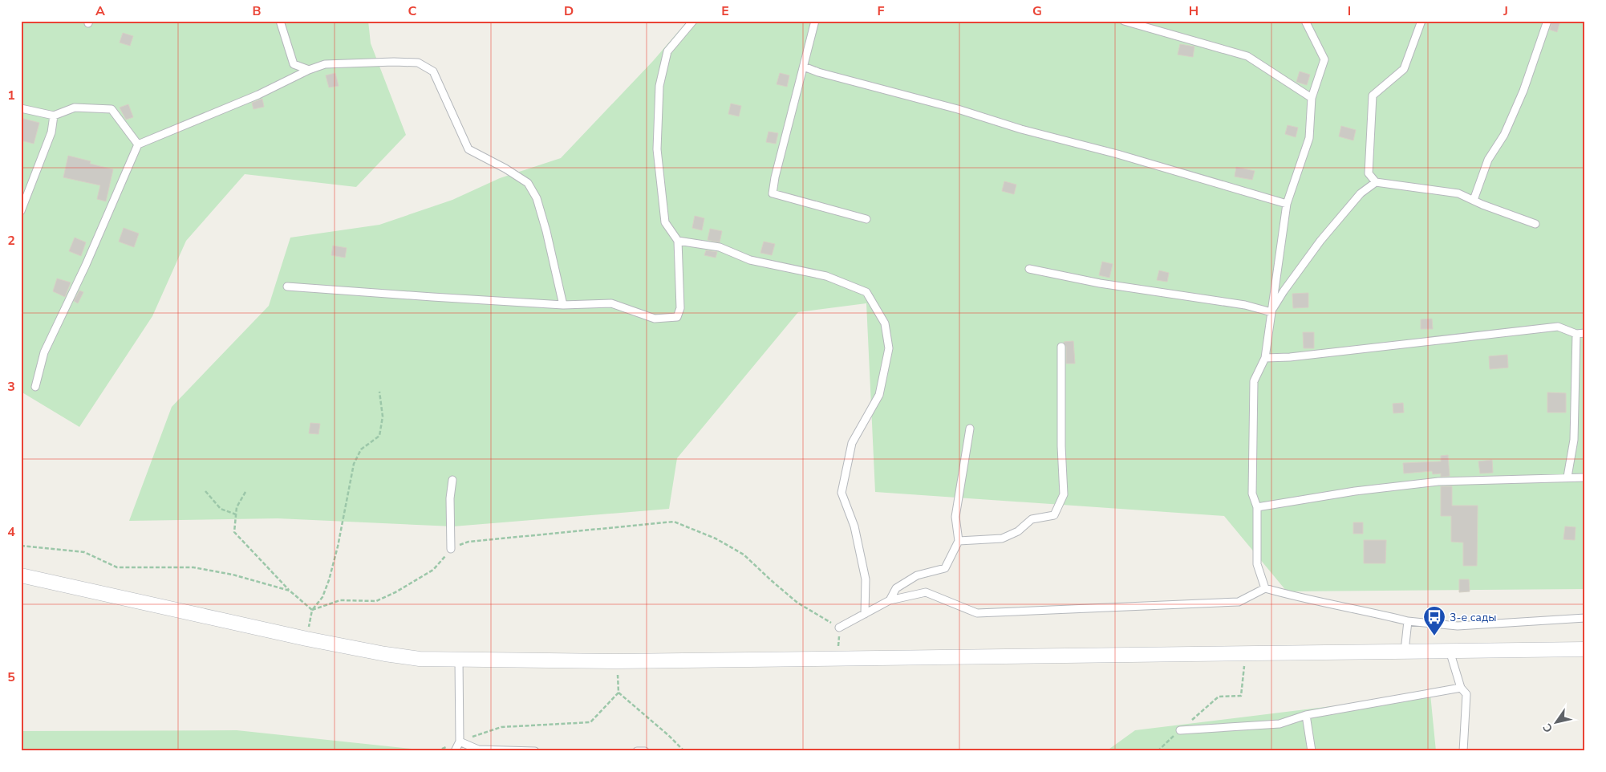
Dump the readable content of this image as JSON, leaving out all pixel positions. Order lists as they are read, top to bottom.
{
  "places": {
    "bus stop": ["3-е сады"]
  },
  "north": "bottom left",
  "grid": {
    "columns": [
      "A",
      "B",
      "C",
      "D",
      "E",
      "F",
      "G",
      "H",
      "I",
      "J"
    ],
    "rows": [
      "1",
      "2",
      "3",
      "4",
      "5"
    ]
  }
}
